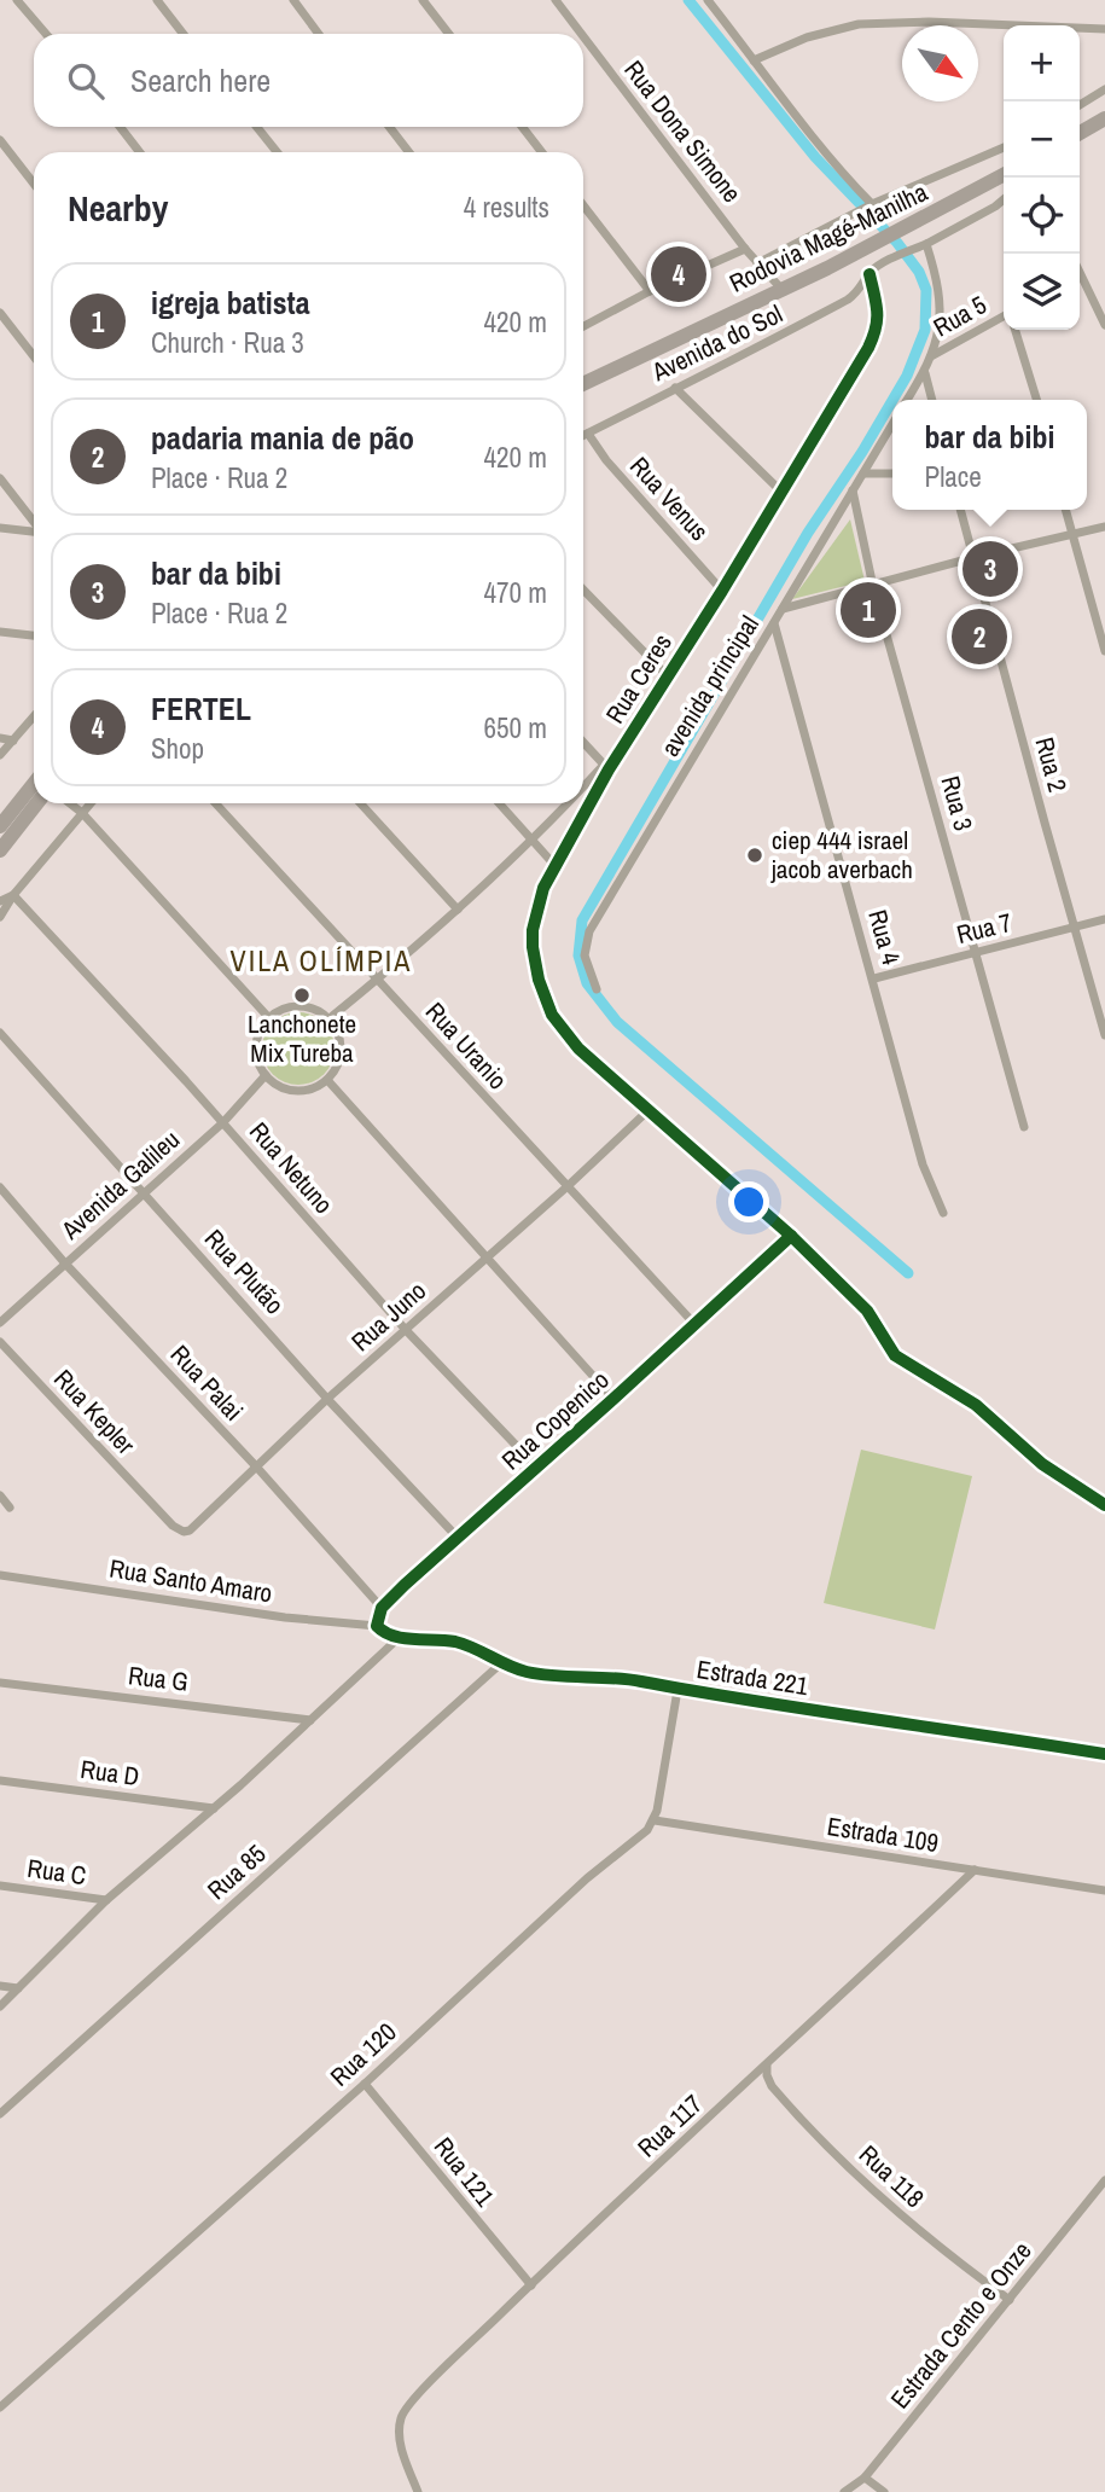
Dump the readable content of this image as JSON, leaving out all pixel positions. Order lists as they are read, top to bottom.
{
  "streets": {
    "highway": ["Rodovia Magé-Manilha"],
    "street": [
      "Rua Dona Simone",
      "Rua 5",
      "Avenida do Sol",
      "Rua Venus",
      "Rua Ceres",
      "avenida principal",
      "Rua 2",
      "Rua 3",
      "Rua 7",
      "Rua 4",
      "Rua Uranio",
      "Rua Netuno",
      "Avenida Galileu",
      "Rua Plutão",
      "Rua Juno",
      "Rua Palai",
      "Rua Kepler",
      "Rua Copenico",
      "Rua Santo Amaro",
      "Estrada 221",
      "Rua G",
      "Rua D",
      "Estrada 109",
      "Rua C",
      "Rua 85",
      "Rua 120",
      "Rua 117",
      "Rua 121",
      "Rua 118",
      "Estrada Cento e Onze"
    ]
  },
  "crossings": [
    ["Rua Dona Simone", "Rodovia Magé-Manilha"],
    ["Avenida do Sol", "Rua Venus"],
    ["Avenida do Sol", "Rua Ceres"],
    ["Rua Venus", "Rua Ceres"],
    ["Rua Ceres", "Rua Juno"],
    ["Rua Ceres", "Rua Copenico"],
    ["avenida principal", "Rua 3"],
    ["avenida principal", "Rua 4"],
    ["Rua 2", "Rua 7"],
    ["Rua 3", "Rua 7"],
    ["Rua 7", "Rua 4"],
    ["Rua Uranio", "Rua Juno"],
    ["Rua Uranio", "Rua Copenico"],
    ["Rua Netuno", "Avenida Galileu"],
    ["Rua Netuno", "Rua Juno"],
    ["Rua Netuno", "Rua Copenico"],
    ["Avenida Galileu", "Rua Plutão"],
    ["Avenida Galileu", "Rua Palai"],
    ["Avenida Galileu", "Rua Copenico"],
    ["Rua Plutão", "Rua Juno"],
    ["Rua Plutão", "Rua Copenico"],
    ["Rua Juno", "Rua Palai"],
    ["Rua Juno", "Rua Kepler"],
    ["Rua Juno", "Rua Copenico"],
    ["Rua Palai", "Rua Copenico"],
    ["Estrada 221", "Rua 85"],
    ["Estrada 109", "Rua 120"],
    ["Estrada 109", "Rua 117"],
    ["Rua 120", "Rua 121"],
    ["Rua 117", "Rua 121"],
    ["Rua 117", "Rua 118"],
    ["Rua 118", "Estrada Cento e Onze"]
  ],
  "districts": ["VILA OLÍMPIA"],
  "places": ["ciep 444 israel jacob averbach", "Lanchonete Mix Tureba"],
  "north": "bottom right",
  "page": {
    "map_buttons": ["+", "−"],
    "search": "Search here",
    "heading": ["Nearby", "4 results"],
    "pins": [
      "4",
      "3",
      "1",
      "2"
    ],
    "list": [
      {
        "mark": "1",
        "name": "igreja batista",
        "note": "Church · Rua 3",
        "value": "420 m"
      },
      {
        "mark": "2",
        "name": "padaria mania de pão",
        "note": "Place · Rua 2",
        "value": "420 m"
      },
      {
        "mark": "3",
        "name": "bar da bibi",
        "note": "Place · Rua 2",
        "value": "470 m"
      },
      {
        "mark": "4",
        "name": "FERTEL",
        "note": "Shop",
        "value": "650 m"
      }
    ],
    "popup": ["bar da bibi", "Place"]
  }
}
